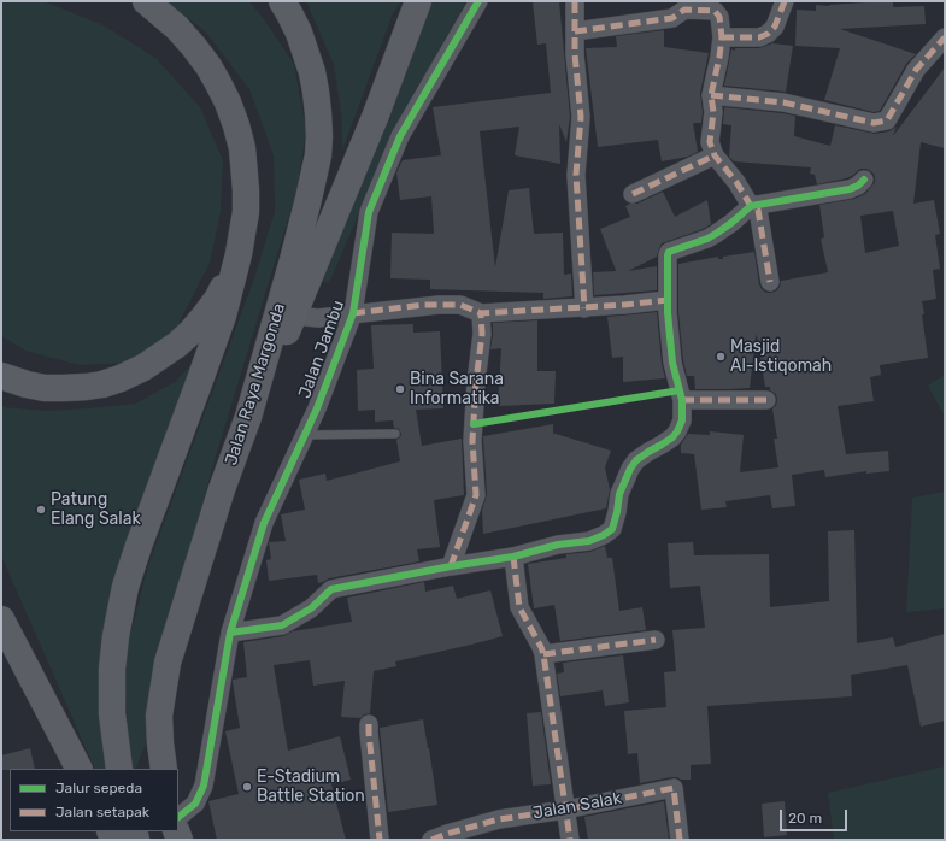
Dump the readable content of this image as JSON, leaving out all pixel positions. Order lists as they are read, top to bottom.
{
  "streets": {
    "main road": ["Jalan Raya Margonda"],
    "street": ["Jalan Jambu", "Jalan Salak"]
  },
  "places": [
    "Masjid Al-Istiqomah",
    "Bina Sarana Informatika",
    "Patung Elang Salak",
    "E-Stadium Battle Station"
  ],
  "legend": ["Jalur sepeda", "Jalan setapak"],
  "scale_bar": "20 m"
}
